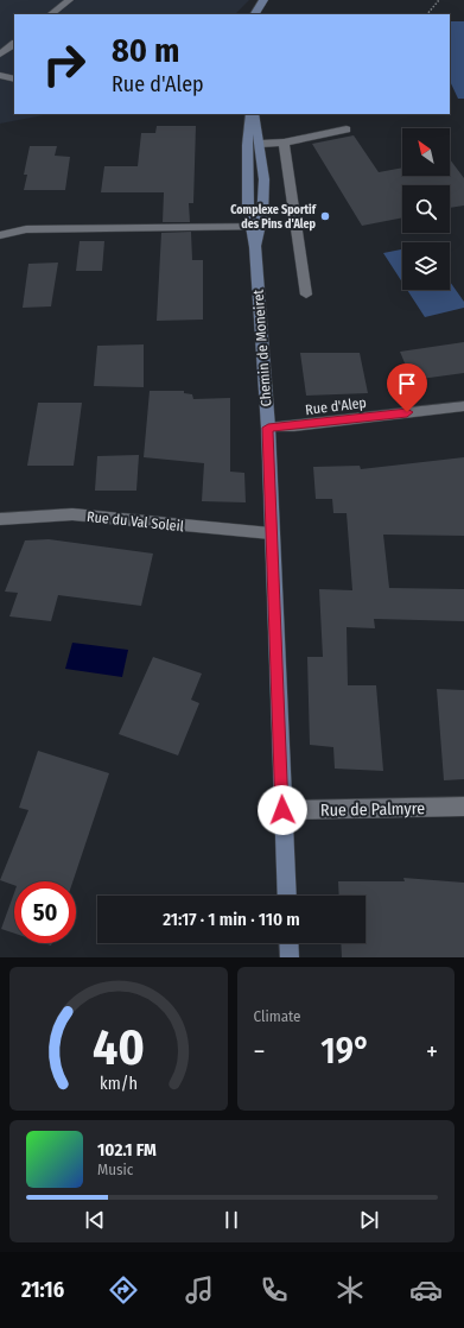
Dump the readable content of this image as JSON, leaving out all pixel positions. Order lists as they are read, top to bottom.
{
  "streets": {
    "main road": ["Chemin de Moneiret"],
    "street": ["Rue d'Alep", "Rue du Val Soleil", "Rue de Palmyre"]
  },
  "crossings": [
    ["Chemin de Moneiret", "Rue d'Alep"],
    ["Chemin de Moneiret", "Rue du Val Soleil"],
    ["Chemin de Moneiret", "Rue de Palmyre"]
  ],
  "places": ["Complexe Sportif des Pins d'Alep"],
  "north": "top left",
  "page": {
    "turn": ["80 m", "Rue d'Alep"],
    "limit": "50",
    "trip": "21:17 · 1 min · 110 m",
    "tile": "Climate",
    "heat": ["−", "19°", "+"],
    "song": ["102.1 FM", "Music"],
    "tabs": "21:16",
    "gauge": ["40", "km/h"]
  }
}
